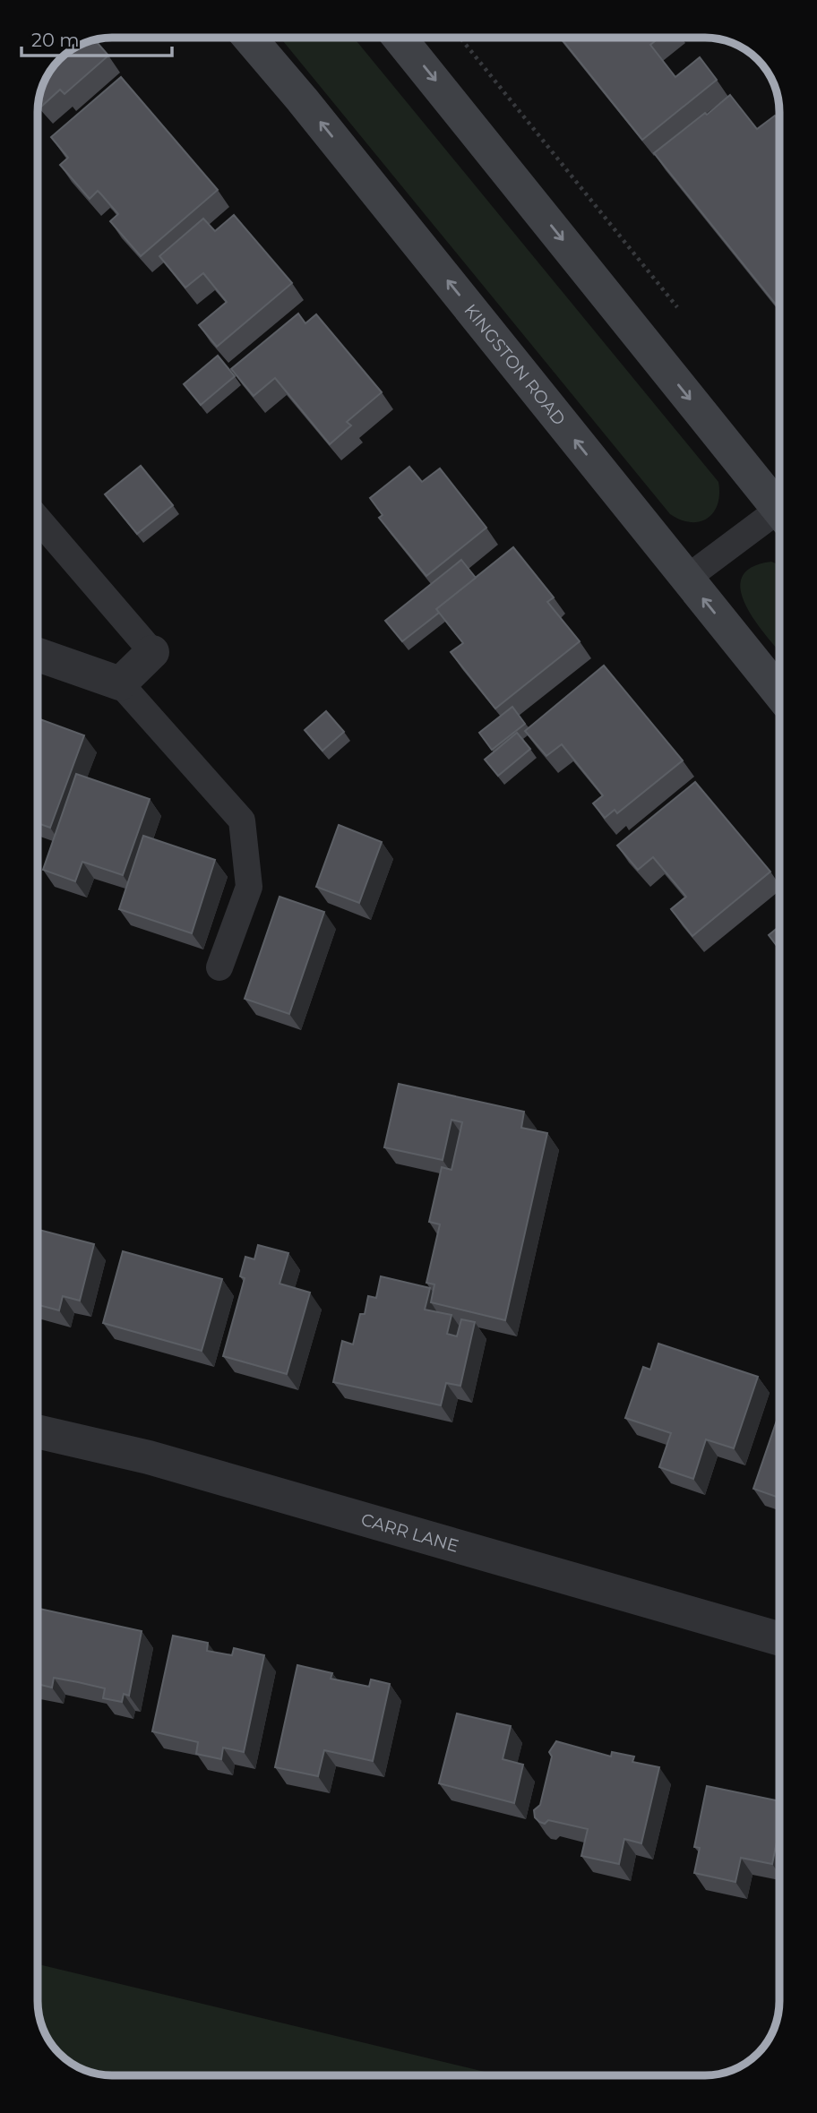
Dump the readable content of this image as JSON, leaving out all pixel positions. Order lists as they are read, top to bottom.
{
  "streets": {
    "main road": ["KINGSTON ROAD"],
    "street": ["CARR LANE"]
  },
  "scale_bar": "20 m"
}
